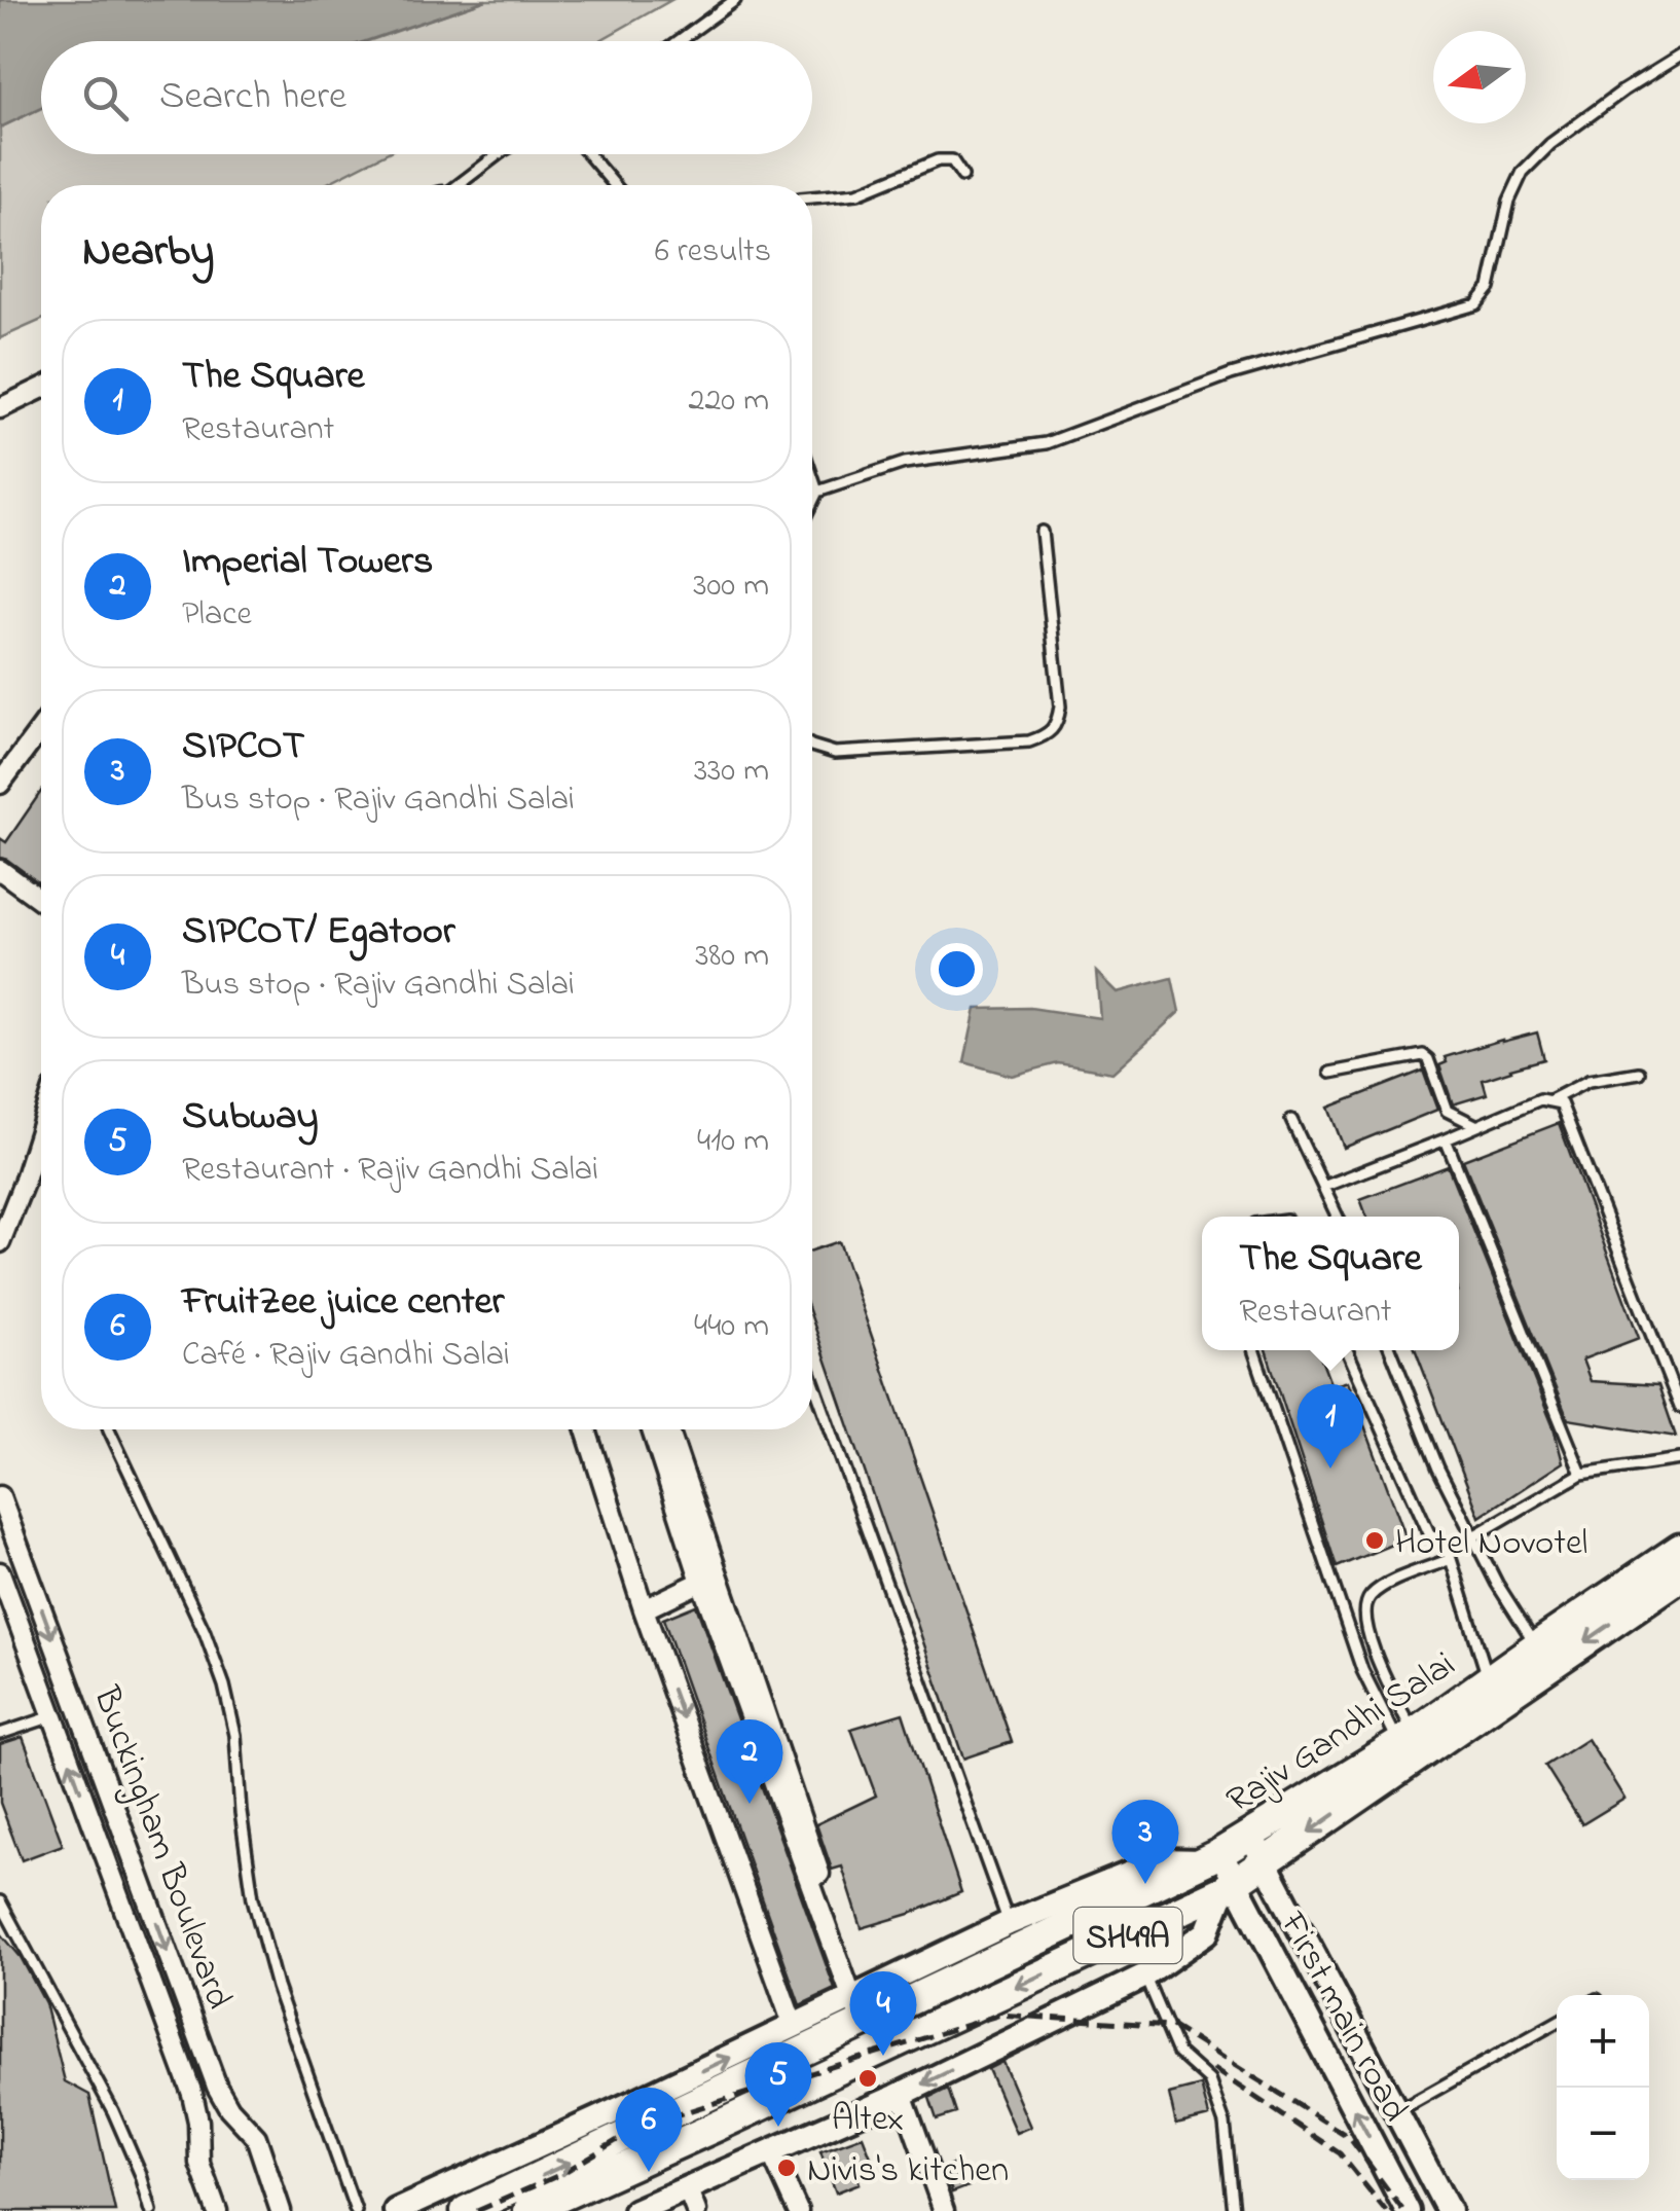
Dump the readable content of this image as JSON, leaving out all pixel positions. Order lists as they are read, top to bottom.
{
  "streets": {
    "main road": ["Rajiv Gandhi Salai", "SH49A"],
    "street": ["Buckingham Boulevard", "First main road"]
  },
  "crossings": [
    ["Rajiv Gandhi Salai", "First main road"]
  ],
  "places": ["Hotel Novotel", "Altex", "Nivis's kitchen"],
  "north": "left",
  "page": {
    "search": "Search here",
    "heading": ["Nearby", "6 results"],
    "list": [
      {
        "mark": "1",
        "name": "The Square",
        "note": "Restaurant",
        "value": "220 m"
      },
      {
        "mark": "2",
        "name": "Imperial Towers",
        "note": "Place",
        "value": "300 m"
      },
      {
        "mark": "3",
        "name": "SIPCOT",
        "note": "Bus stop · Rajiv Gandhi Salai",
        "value": "330 m"
      },
      {
        "mark": "4",
        "name": "SIPCOT/ Egatoor",
        "note": "Bus stop · Rajiv Gandhi Salai",
        "value": "380 m"
      },
      {
        "mark": "5",
        "name": "Subway",
        "note": "Restaurant · Rajiv Gandhi Salai",
        "value": "410 m"
      },
      {
        "mark": "6",
        "name": "FruitZee juice center",
        "note": "Café · Rajiv Gandhi Salai",
        "value": "440 m"
      }
    ],
    "popup": ["The Square", "Restaurant"],
    "pins": [
      "1",
      "2",
      "3",
      "4",
      "5",
      "6"
    ],
    "map_buttons": ["+", "−"]
  }
}
